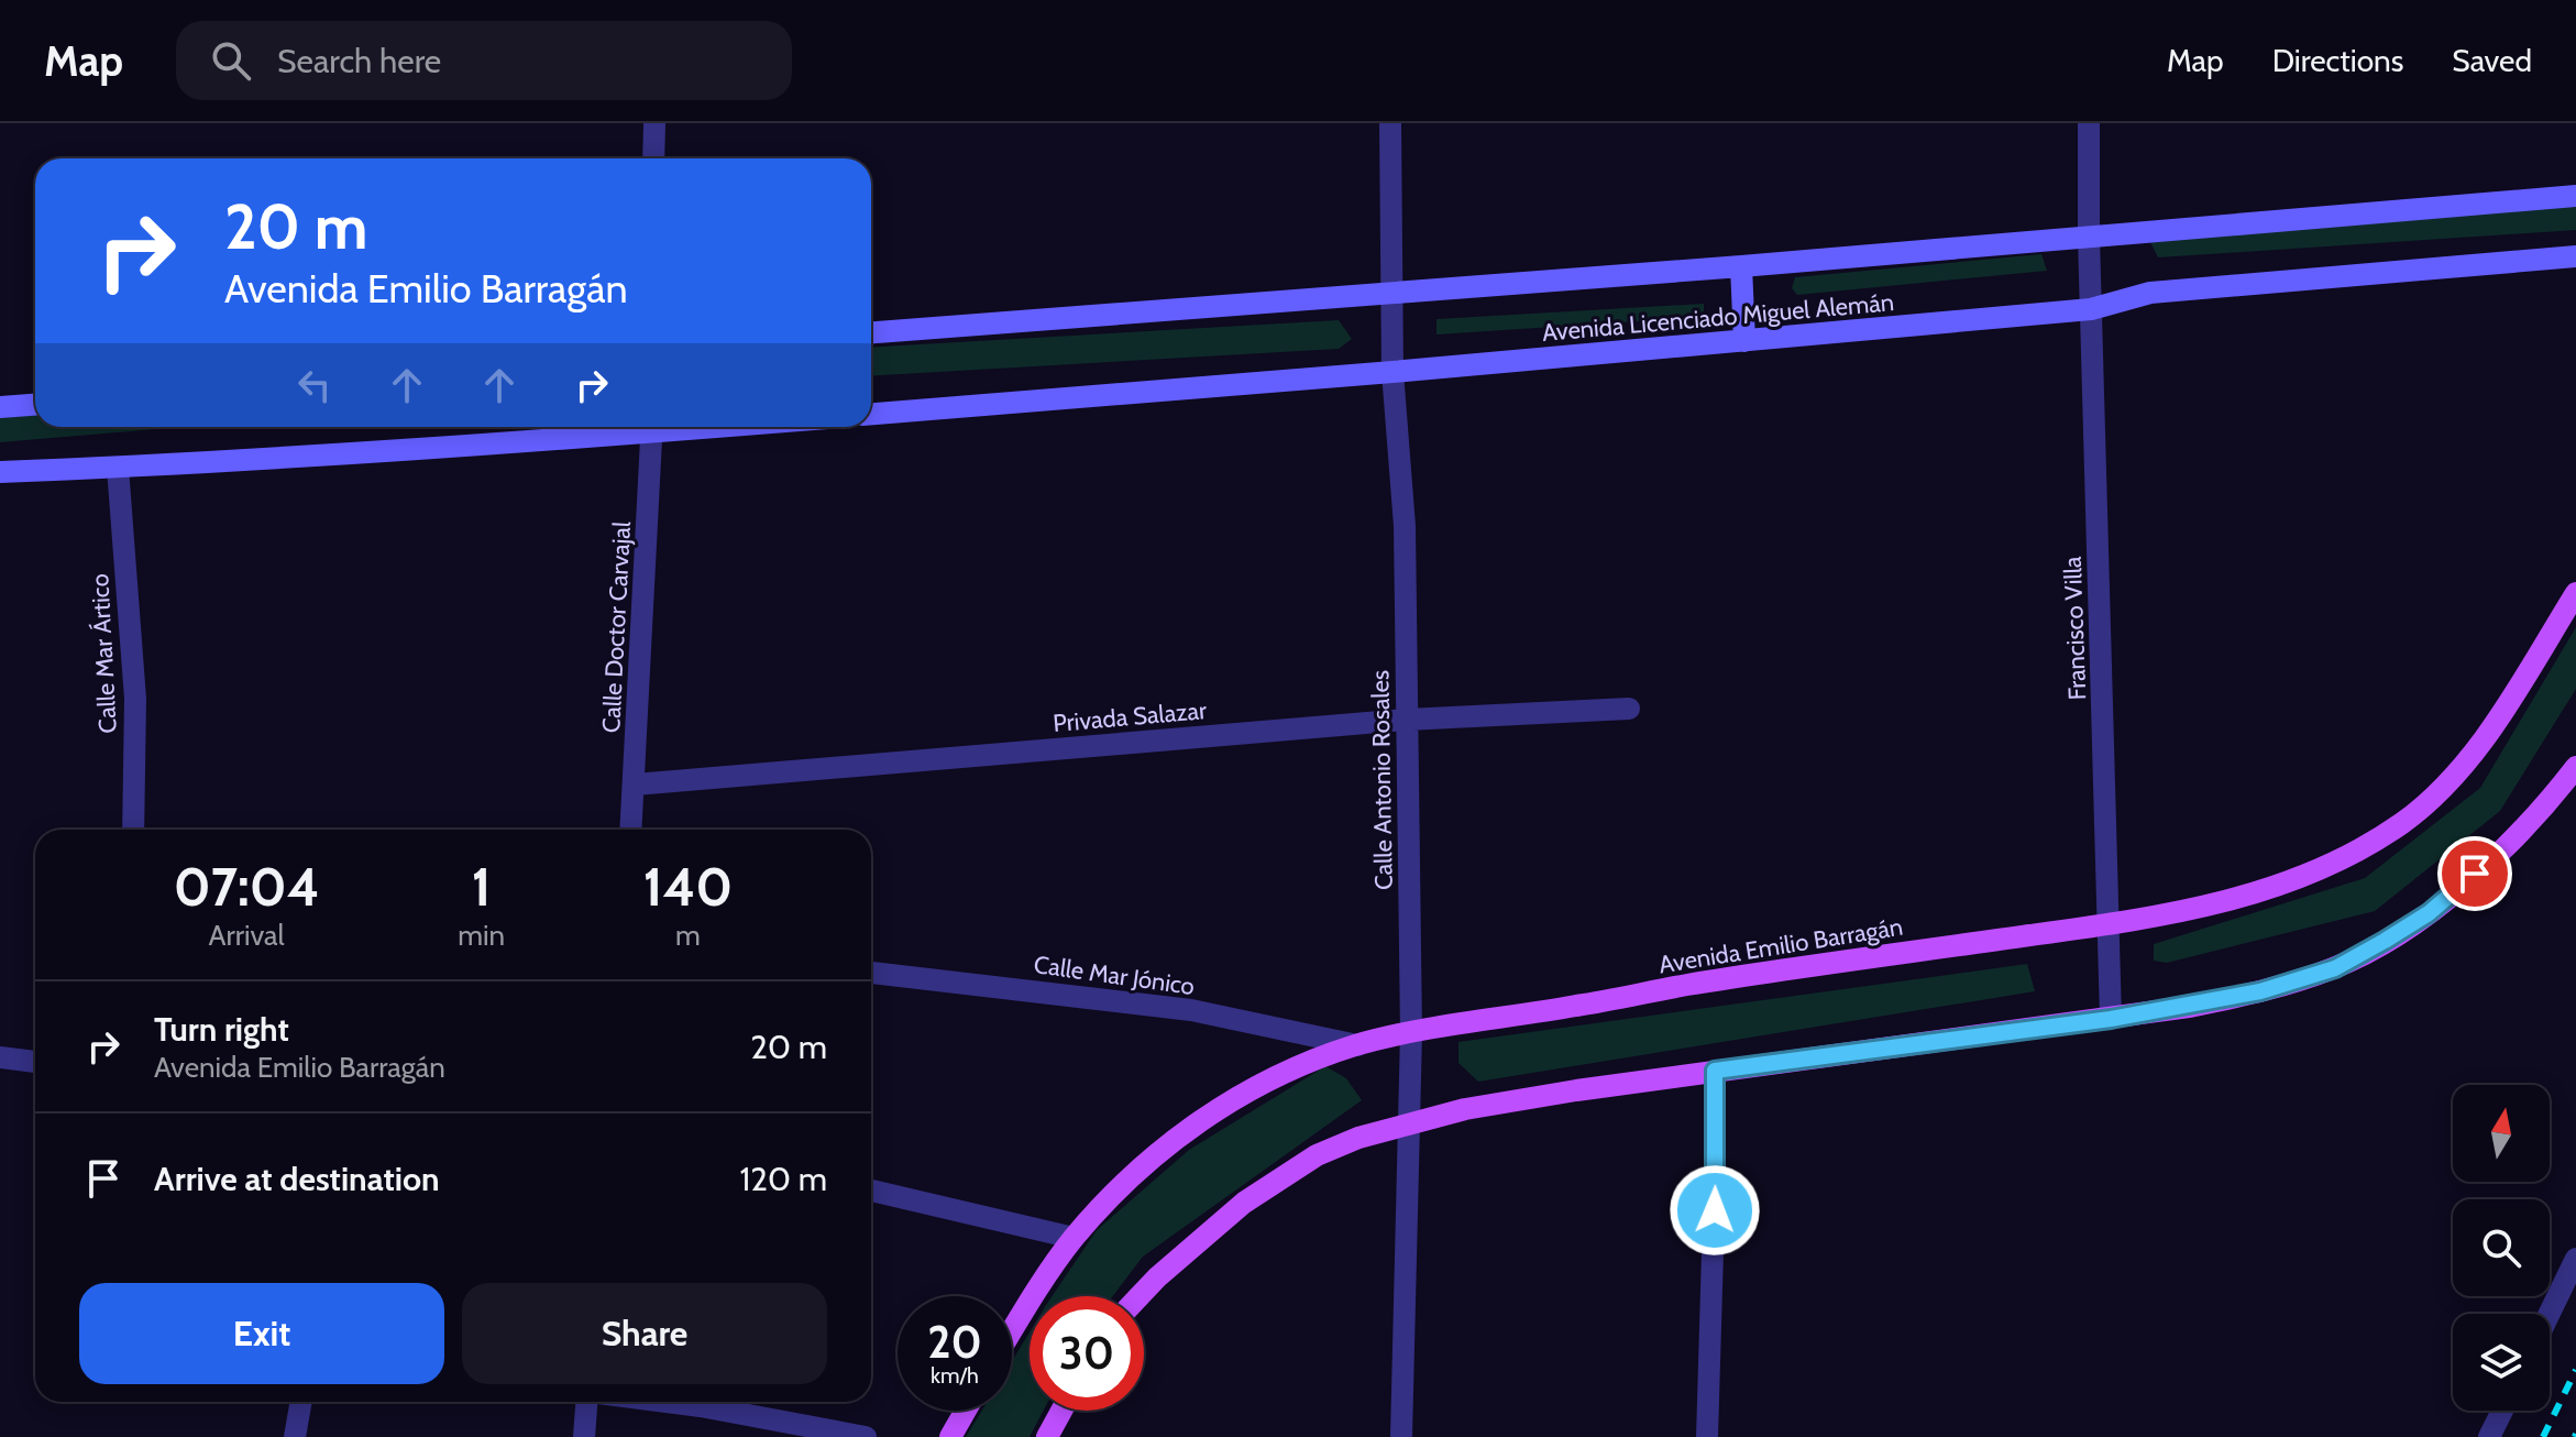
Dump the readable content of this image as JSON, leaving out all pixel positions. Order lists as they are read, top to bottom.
{
  "streets": {
    "main road": ["Avenida Licenciado Miguel Alemán", "Avenida Emilio Barragán"],
    "street": [
      "Calle Doctor Carvajal",
      "Francisco Villa",
      "Calle Mar Ártico",
      "Privada Salazar",
      "Calle Antonio Rosales",
      "Calle Mar Jónico"
    ]
  },
  "crossings": [
    ["Avenida Licenciado Miguel Alemán", "Francisco Villa"],
    ["Avenida Licenciado Miguel Alemán", "Calle Antonio Rosales"],
    ["Calle Doctor Carvajal", "Privada Salazar"],
    ["Francisco Villa", "Avenida Emilio Barragán"],
    ["Privada Salazar", "Calle Antonio Rosales"],
    ["Calle Antonio Rosales", "Avenida Emilio Barragán"],
    ["Avenida Emilio Barragán", "Calle Mar Jónico"]
  ],
  "north": "top",
  "page": {
    "header": "Map",
    "search": "Search here",
    "nav": ["Map", "Directions", "Saved"],
    "turn": ["20 m", "Avenida Emilio Barragán"],
    "eta": [
      "07:04",
      "Arrival",
      "1",
      "min",
      "140",
      "m"
    ],
    "list": [
      {
        "name": "Turn right",
        "note": "Avenida Emilio Barragán",
        "value": "20 m"
      },
      {
        "name": "Arrive at destination",
        "value": "120 m"
      }
    ],
    "buttons": ["Exit", "Share"],
    "speed": "20 km/h",
    "limit": "30"
  }
}
